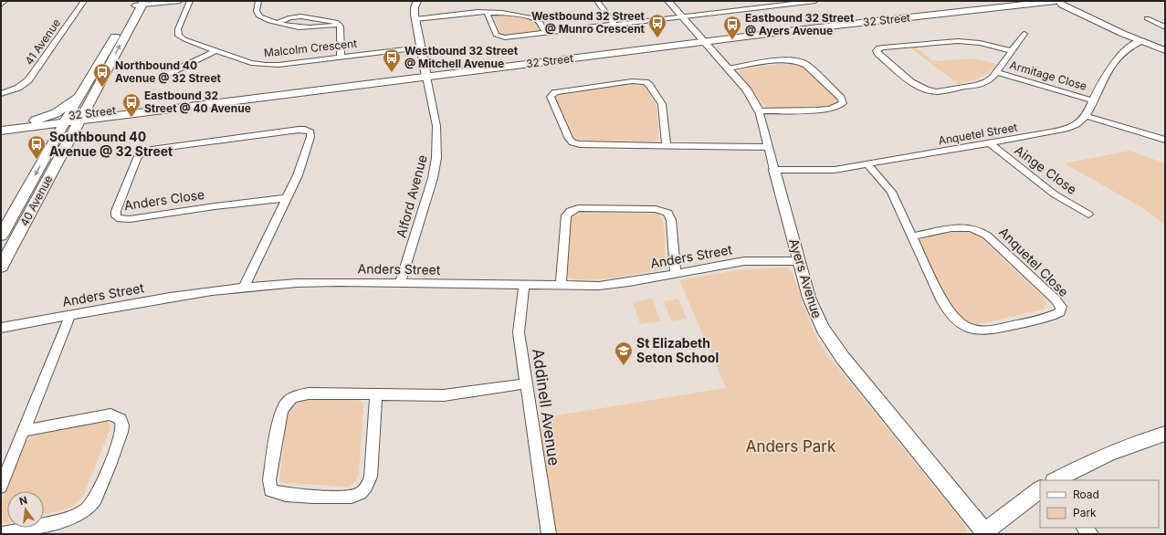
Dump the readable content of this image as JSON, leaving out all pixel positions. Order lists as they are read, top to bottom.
{
  "streets": {
    "main road": ["32 Street", "40 Avenue"],
    "street": [
      "41 Avenue",
      "Malcolm Crescent",
      "Armitage Close",
      "Anquetel Street",
      "Ainge Close",
      "Alford Avenue",
      "Anders Close",
      "Anders Street",
      "Anquetel Close",
      "Ayers Avenue",
      "Addinell Avenue"
    ]
  },
  "crossings": [
    ["32 Street", "Alford Avenue"],
    ["32 Street", "40 Avenue"],
    ["32 Street", "Ayers Avenue"],
    ["Armitage Close", "Anquetel Street"],
    ["Anquetel Street", "Ainge Close"],
    ["Anquetel Street", "Anquetel Close"],
    ["Anquetel Street", "Ayers Avenue"],
    ["Alford Avenue", "Anders Street"],
    ["Anders Close", "Anders Street"],
    ["Anders Street", "Ayers Avenue"],
    ["Anders Street", "Addinell Avenue"]
  ],
  "parks": ["Anders Park"],
  "places": {
    "bus stop": [
      "Westbound 32 Street @ Munro Crescent",
      "Eastbound 32 Street @ Ayers Avenue",
      "Westbound 32 Street @ Mitchell Avenue",
      "Northbound 40 Avenue @ 32 Street",
      "Eastbound 32 Street @ 40 Avenue",
      "Southbound 40 Avenue @ 32 Street"
    ],
    "school or university": ["St Elizabeth Seton School"]
  },
  "legend": ["Road", "Park"],
  "north": "top"
}
